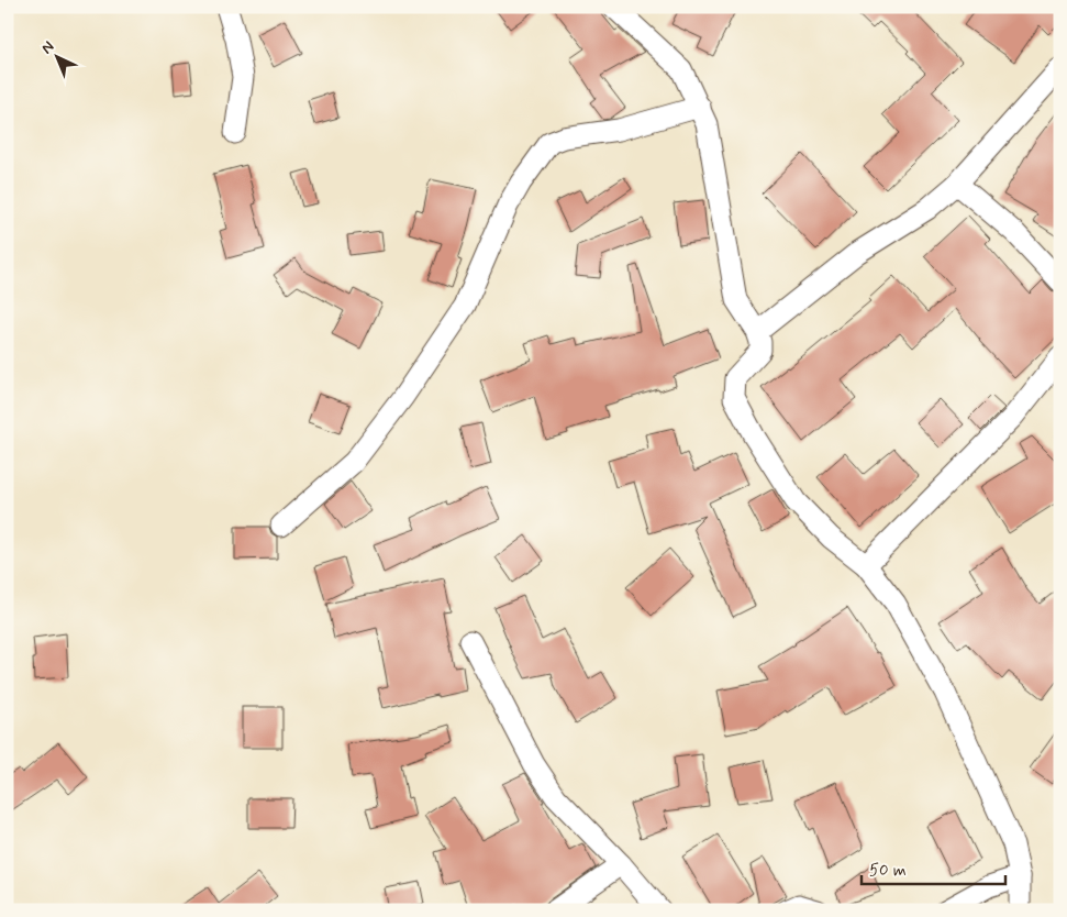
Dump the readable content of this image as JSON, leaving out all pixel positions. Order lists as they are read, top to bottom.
{
  "scale_bar": "50 m",
  "north": "top left"
}
